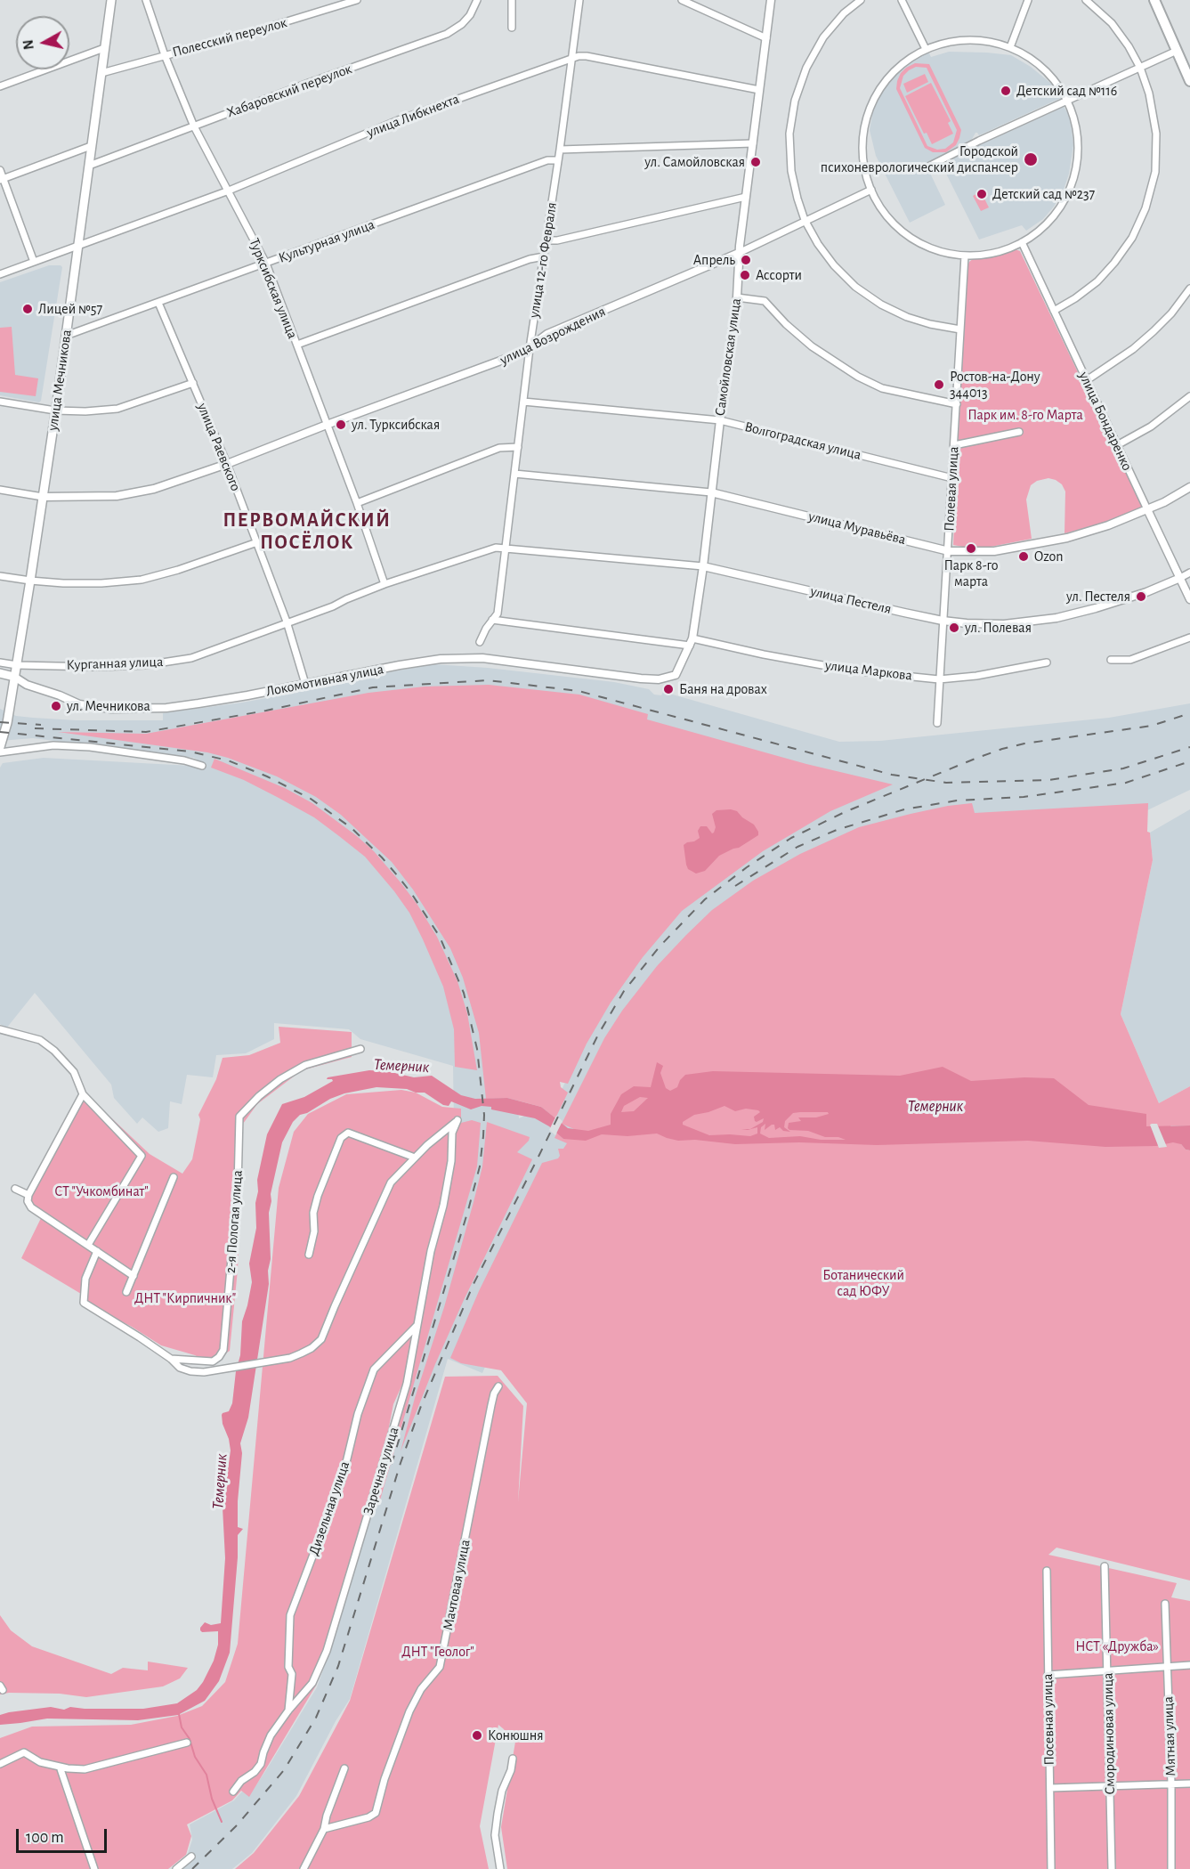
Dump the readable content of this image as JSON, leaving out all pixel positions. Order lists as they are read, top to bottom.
{
  "streets": {
    "main road": ["улица Мечникова"],
    "street": [
      "Полесский переулок",
      "Хабаровский переулок",
      "улица Либкнехта",
      "Культурная улица",
      "улица 12-го Февраля",
      "Турксибская улица",
      "улица Возрождения",
      "Самойловская улица",
      "улица Бондаренко",
      "Волгоградская улица",
      "улица Раевского",
      "Полевая улица",
      "улица Муравьёва",
      "улица Пестеля",
      "Курганная улица",
      "улица Маркова",
      "Локомотивная улица",
      "2-я Пологая улица",
      "Заречная улица",
      "Дизельная улица",
      "Мачтовая улица",
      "Посевная улица",
      "Смородиновая улица",
      "Мятная улица"
    ]
  },
  "crossings": [
    ["Полесский переулок", "Турксибская улица"],
    ["Полесский переулок", "улица Мечникова"],
    ["Хабаровский переулок", "Турксибская улица"],
    ["Хабаровский переулок", "улица Мечникова"],
    ["улица Либкнехта", "улица 12-го Февраля"],
    ["улица Либкнехта", "Турксибская улица"],
    ["улица Либкнехта", "Самойловская улица"],
    ["улица Либкнехта", "улица Мечникова"],
    ["Культурная улица", "улица 12-го Февраля"],
    ["Культурная улица", "Турксибская улица"],
    ["Культурная улица", "улица Мечникова"],
    ["Культурная улица", "улица Раевского"],
    ["улица 12-го Февраля", "улица Возрождения"],
    ["улица 12-го Февраля", "Волгоградская улица"],
    ["улица 12-го Февраля", "улица Муравьёва"],
    ["улица 12-го Февраля", "улица Пестеля"],
    ["улица 12-го Февраля", "улица Маркова"],
    ["Турксибская улица", "улица Возрождения"],
    ["Турксибская улица", "улица Пестеля"],
    ["Турксибская улица", "Курганная улица"],
    ["улица Возрождения", "Самойловская улица"],
    ["улица Возрождения", "улица Мечникова"],
    ["улица Возрождения", "улица Раевского"],
    ["Самойловская улица", "Волгоградская улица"],
    ["Самойловская улица", "улица Муравьёва"],
    ["Самойловская улица", "улица Пестеля"],
    ["Самойловская улица", "улица Маркова"],
    ["Самойловская улица", "Локомотивная улица"],
    ["улица Мечникова", "Курганная улица"],
    ["улица Мечникова", "Локомотивная улица"],
    ["улица Бондаренко", "улица Муравьёва"],
    ["улица Бондаренко", "улица Пестеля"],
    ["Волгоградская улица", "Полевая улица"],
    ["улица Раевского", "Курганная улица"],
    ["улица Раевского", "Локомотивная улица"],
    ["Полевая улица", "улица Муравьёва"],
    ["Полевая улица", "улица Пестеля"],
    ["Полевая улица", "улица Маркова"],
    ["улица Пестеля", "Курганная улица"],
    ["Заречная улица", "Дизельная улица"]
  ],
  "districts": ["ПЕРВОМАЙСКИЙ ПОСЁЛОК"],
  "water": ["Темерник"],
  "parks": [
    "Парк им. 8-го Марта",
    "СТ \"Учкомбинат\"",
    "Ботанический сад ЮФУ",
    "ДНТ \"Кирпичник\"",
    "НСТ «Дружба»",
    "ДНТ \"Геолог\""
  ],
  "places": [
    "Детский сад №116",
    "Городской психоневрологический диспансер",
    "ул. Самойловская",
    "Детский сад №237",
    "Апрель",
    "Ассорти",
    "Лицей №57",
    "Ростов-на-Дону 344013",
    "ул. Турксибская",
    "Парк 8-го марта",
    "Ozon",
    "ул. Пестеля",
    "ул. Полевая",
    "Баня на дровах",
    "ул. Мечникова",
    "Конюшня"
  ],
  "scale_bar": "100 m",
  "north": "left"
}
